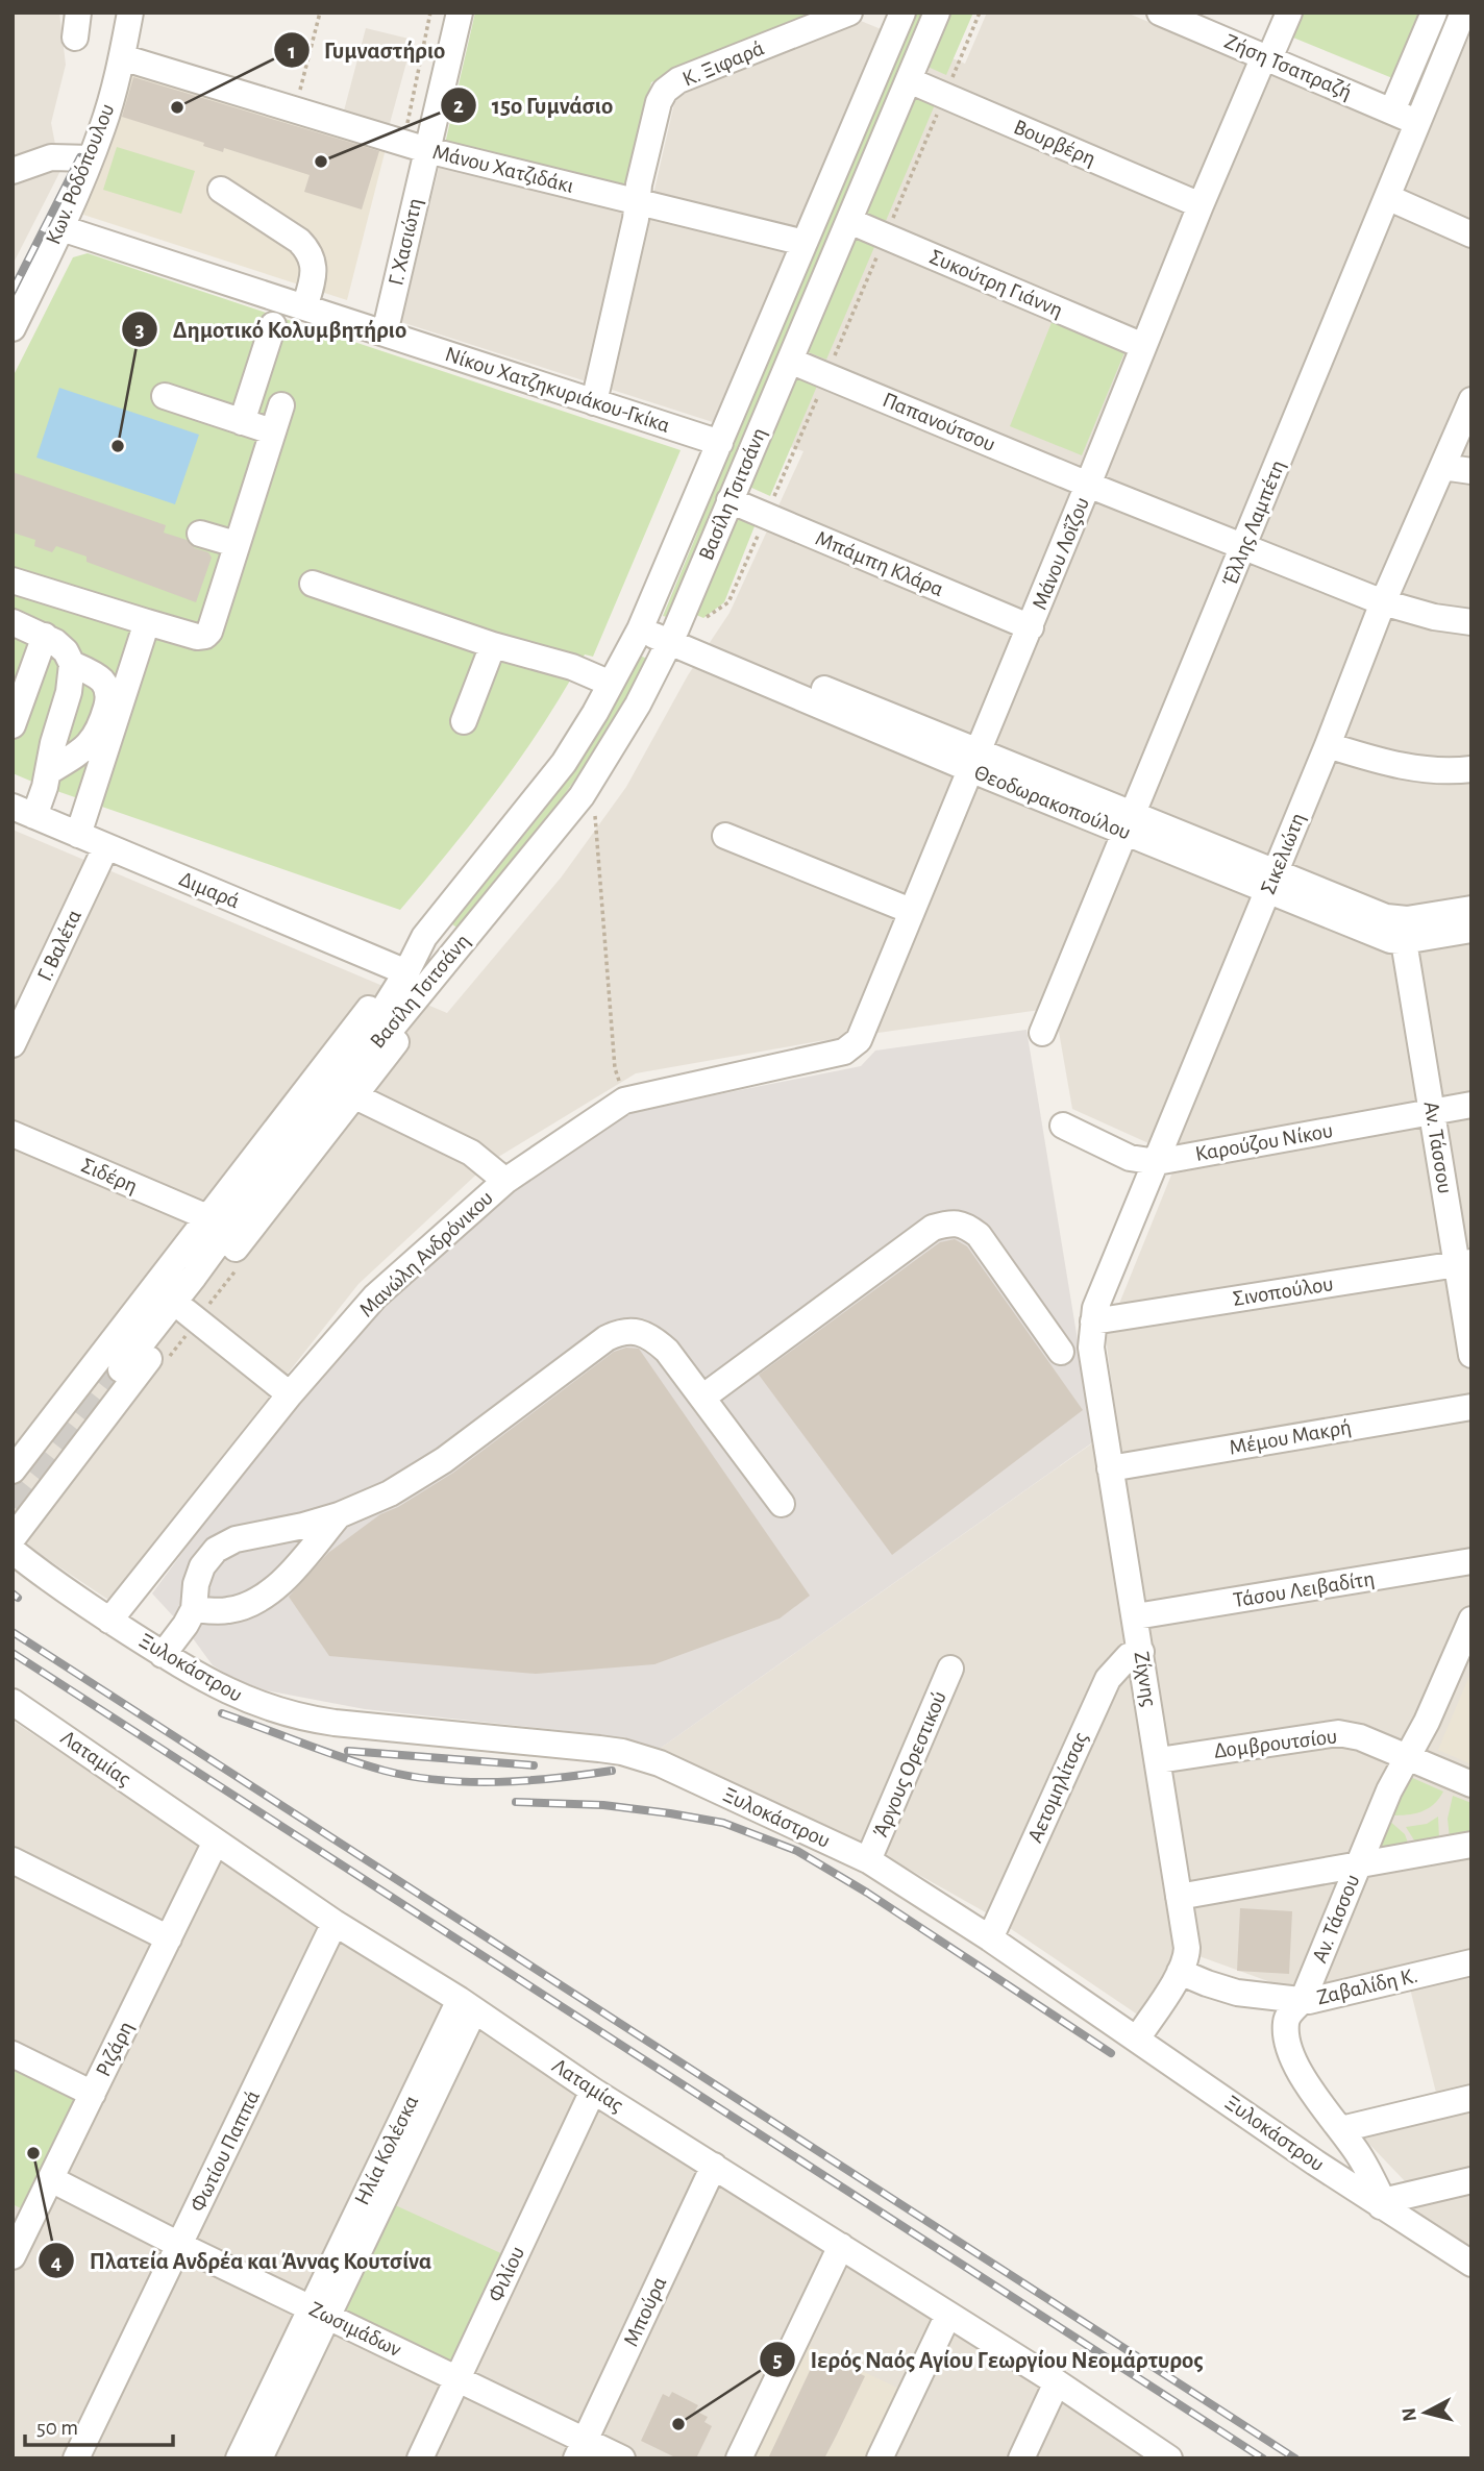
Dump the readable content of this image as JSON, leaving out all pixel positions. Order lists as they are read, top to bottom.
{
  "streets": {
    "street": [
      "Κ. Ξιφαρά",
      "Ζήση Τσαπραζή",
      "Βουρβέρη",
      "Μάνου Χατζιδάκι",
      "Κων. Ροδόπουλου",
      "Γ. Χασιώτη",
      "Συκούτρη Γιάννη",
      "Νίκου Χατζηκυριάκου-Γκίκα",
      "Παπανούτσου",
      "Βασίλη Τσιτσάνη",
      "Έλλης Λαμπέτη",
      "Μάνου Λοΐζου",
      "Μπάμπη Κλάρα",
      "Θεοδωρακοπούλου",
      "Σικελιώτη",
      "Διμαρά",
      "Γ. Βαλέτα",
      "Καρούζου Νίκου",
      "Αν. Τάσσου",
      "Σιδέρη",
      "Μανώλη Ανδρόνικου",
      "Σινοπούλου",
      "Μέμου Μακρή",
      "Τάσου Λειβαδίτη",
      "Ξυλοκάστρου",
      "Ζίχνης",
      "Δομβρουτσίου",
      "Λαταμίας",
      "Άργους Ορεστικού",
      "Αετομηλίτσας",
      "Ζαβαλίδη Κ.",
      "Ριζάρη",
      "Ηλία Κολέσκα",
      "Φωτίου Παππά",
      "Φιλίου",
      "Μπούρα",
      "Ζωσιμάδων"
    ]
  },
  "crossings": [
    ["Κ. Ξιφαρά", "Μάνου Χατζιδάκι"],
    ["Ζήση Τσαπραζή", "Έλλης Λαμπέτη"],
    ["Ζήση Τσαπραζή", "Μάνου Λοΐζου"],
    ["Βουρβέρη", "Βασίλη Τσιτσάνη"],
    ["Βουρβέρη", "Μάνου Λοΐζου"],
    ["Μάνου Χατζιδάκι", "Κων. Ροδόπουλου"],
    ["Μάνου Χατζιδάκι", "Γ. Χασιώτη"],
    ["Μάνου Χατζιδάκι", "Βασίλη Τσιτσάνη"],
    ["Κων. Ροδόπουλου", "Νίκου Χατζηκυριάκου-Γκίκα"],
    ["Γ. Χασιώτη", "Νίκου Χατζηκυριάκου-Γκίκα"],
    ["Συκούτρη Γιάννη", "Βασίλη Τσιτσάνη"],
    ["Συκούτρη Γιάννη", "Μάνου Λοΐζου"],
    ["Νίκου Χατζηκυριάκου-Γκίκα", "Βασίλη Τσιτσάνη"],
    ["Παπανούτσου", "Βασίλη Τσιτσάνη"],
    ["Παπανούτσου", "Έλλης Λαμπέτη"],
    ["Παπανούτσου", "Μάνου Λοΐζου"],
    ["Παπανούτσου", "Σικελιώτη"],
    ["Βασίλη Τσιτσάνη", "Μπάμπη Κλάρα"],
    ["Βασίλη Τσιτσάνη", "Θεοδωρακοπούλου"],
    ["Βασίλη Τσιτσάνη", "Διμαρά"],
    ["Βασίλη Τσιτσάνη", "Σιδέρη"],
    ["Έλλης Λαμπέτη", "Θεοδωρακοπούλου"],
    ["Μάνου Λοΐζου", "Μπάμπη Κλάρα"],
    ["Μάνου Λοΐζου", "Θεοδωρακοπούλου"],
    ["Μάνου Λοΐζου", "Μανώλη Ανδρόνικου"],
    ["Θεοδωρακοπούλου", "Σικελιώτη"],
    ["Σικελιώτη", "Καρούζου Νίκου"],
    ["Σικελιώτη", "Σινοπούλου"],
    ["Σικελιώτη", "Ζίχνης"],
    ["Διμαρά", "Γ. Βαλέτα"],
    ["Καρούζου Νίκου", "Αν. Τάσσου"],
    ["Αν. Τάσσου", "Σινοπούλου"],
    ["Αν. Τάσσου", "Ξυλοκάστρου"],
    ["Αν. Τάσσου", "Δομβρουτσίου"],
    ["Αν. Τάσσου", "Ζαβαλίδη Κ."],
    ["Μανώλη Ανδρόνικου", "Ξυλοκάστρου"],
    ["Σινοπούλου", "Ζίχνης"],
    ["Μέμου Μακρή", "Ζίχνης"],
    ["Τάσου Λειβαδίτη", "Ζίχνης"],
    ["Ξυλοκάστρου", "Ζίχνης"],
    ["Ξυλοκάστρου", "Άργους Ορεστικού"],
    ["Ξυλοκάστρου", "Αετομηλίτσας"],
    ["Ζίχνης", "Δομβρουτσίου"],
    ["Ζίχνης", "Αετομηλίτσας"],
    ["Ζίχνης", "Ζαβαλίδη Κ."],
    ["Λαταμίας", "Ριζάρη"],
    ["Λαταμίας", "Ηλία Κολέσκα"],
    ["Λαταμίας", "Φωτίου Παππά"],
    ["Λαταμίας", "Φιλίου"],
    ["Λαταμίας", "Μπούρα"],
    ["Ριζάρη", "Ζωσιμάδων"],
    ["Ηλία Κολέσκα", "Ζωσιμάδων"],
    ["Φωτίου Παππά", "Ζωσιμάδων"],
    ["Φιλίου", "Ζωσιμάδων"],
    ["Μπούρα", "Ζωσιμάδων"]
  ],
  "places": [
    "Γυμναστήριο",
    "15ο Γυμνάσιο",
    "Δημοτικό Κολυμβητήριο",
    "Πλατεία Ανδρέα και Άννας Κουτσίνα",
    "Ιερός Ναός Αγίου Γεωργίου Νεομάρτυρος"
  ],
  "scale_bar": "50 m",
  "north": "left"
}
